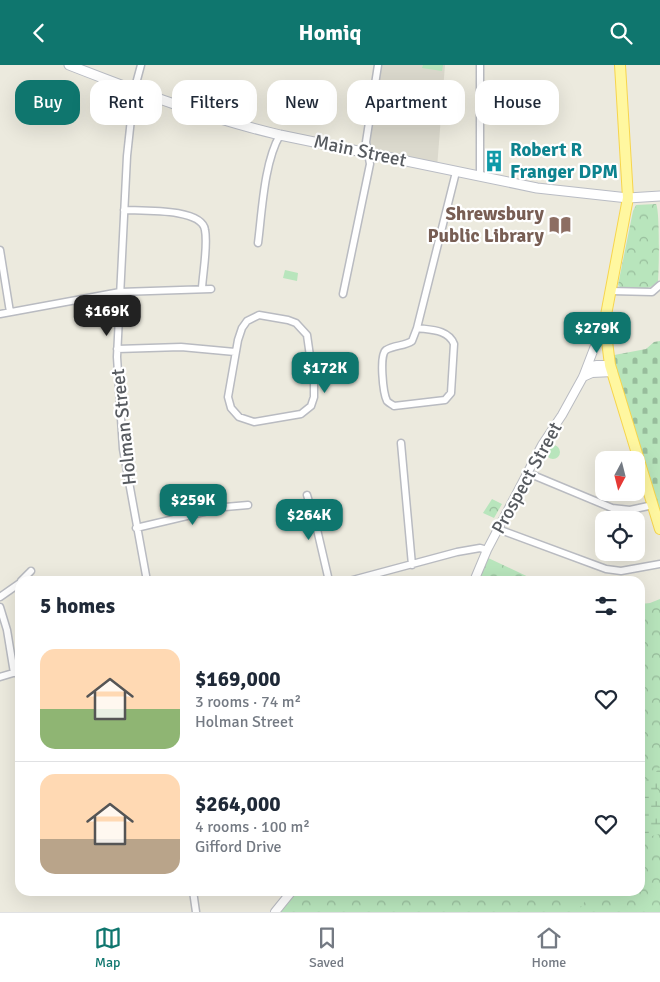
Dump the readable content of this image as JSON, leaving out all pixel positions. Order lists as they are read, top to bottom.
{
  "streets": {
    "main road": ["Main Street"],
    "street": ["Holman Street", "Prospect Street"]
  },
  "places": {
    "building": ["Robert R Franger DPM"],
    "library": ["Shrewsbury Public Library"]
  },
  "north": "bottom",
  "page": {
    "header": "Homiq",
    "chip": [
      "Buy",
      "Rent",
      "Filters",
      "New",
      "Apartment",
      "House"
    ],
    "price": [
      "$169K",
      "$279K",
      "$172K",
      "$259K",
      "$264K"
    ],
    "heading": "5 homes",
    "list": [
      {
        "name": "$169,000",
        "note": "3 rooms · 74 m² · Holman Street"
      },
      {
        "name": "$264,000",
        "note": "4 rooms · 100 m² · Gifford Drive"
      }
    ],
    "tabs": ["Map", "Saved", "Home"]
  }
}
